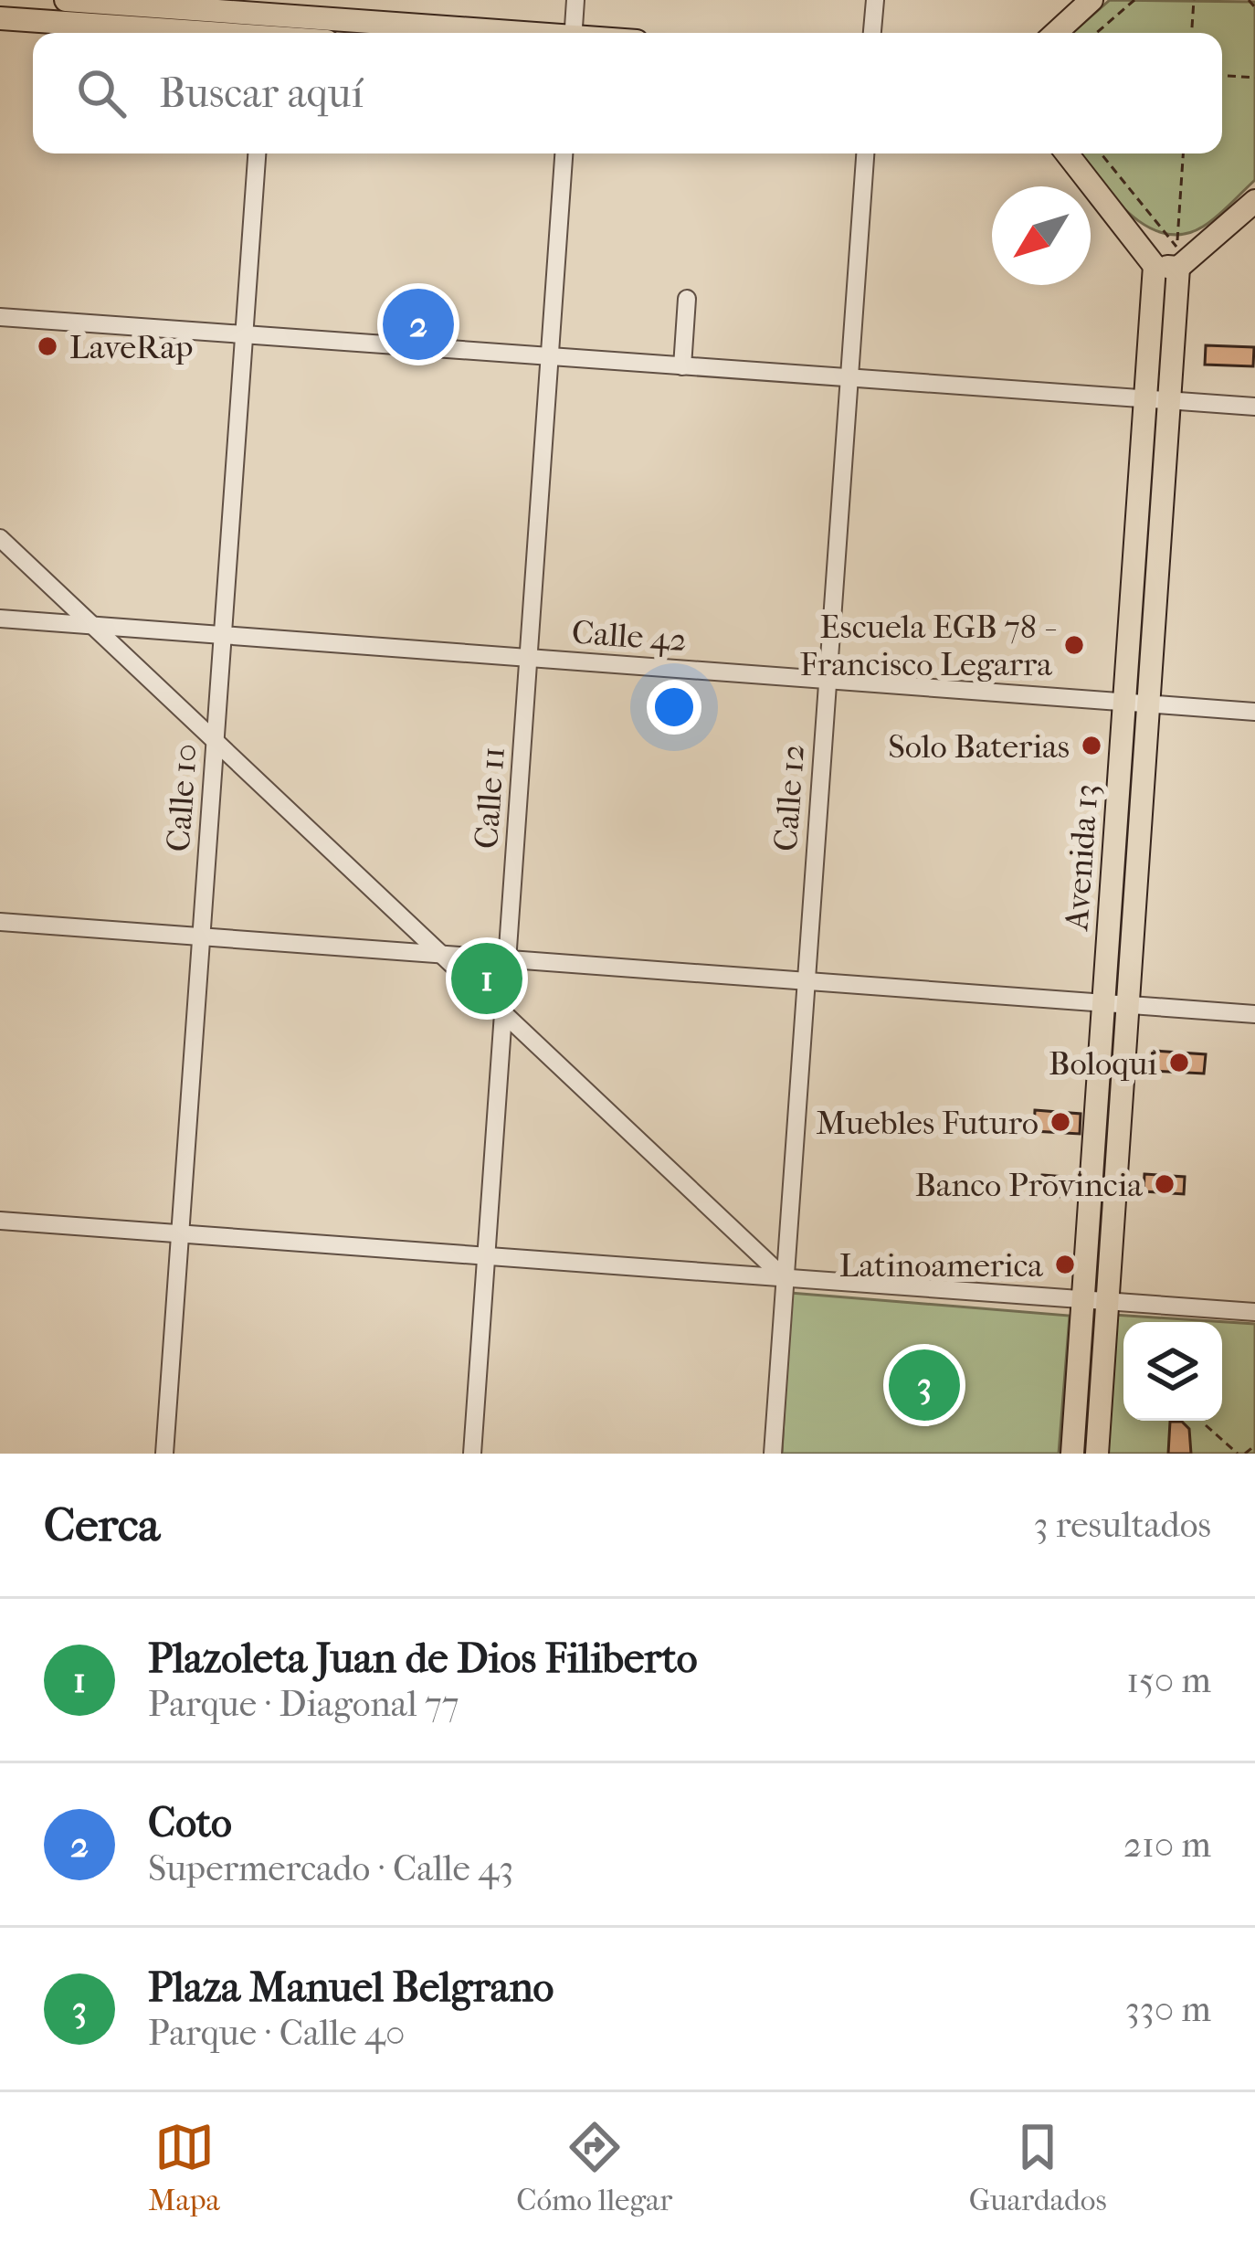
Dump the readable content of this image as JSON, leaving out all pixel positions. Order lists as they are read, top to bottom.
{
  "streets": {
    "main road": ["Avenida 13"],
    "street": [
      "Calle 42",
      "Calle 10",
      "Calle 11",
      "Calle 12"
    ]
  },
  "crossings": [
    ["Calle 42", "Calle 10"],
    ["Calle 42", "Calle 11"],
    ["Calle 42", "Calle 12"],
    ["Calle 42", "Avenida 13"]
  ],
  "places": [
    "LaveRap",
    "Escuela EGB 78 - Francisco Legarra",
    "Solo Baterias",
    "Boloqui",
    "Muebles Futuro",
    "Banco Provincia",
    "Latinoamerica"
  ],
  "north": "bottom left",
  "page": {
    "search": "Buscar aquí",
    "pins": ["2", "1", "3"],
    "heading": ["Cerca", "3 resultados"],
    "list": [
      {
        "mark": "1",
        "name": "Plazoleta Juan de Dios Filiberto",
        "note": "Parque · Diagonal 77",
        "value": "150 m"
      },
      {
        "mark": "2",
        "name": "Coto",
        "note": "Supermercado · Calle 43",
        "value": "210 m"
      },
      {
        "mark": "3",
        "name": "Plaza Manuel Belgrano",
        "note": "Parque · Calle 40",
        "value": "330 m"
      }
    ],
    "nav": ["Mapa", "Cómo llegar", "Guardados"]
  }
}
